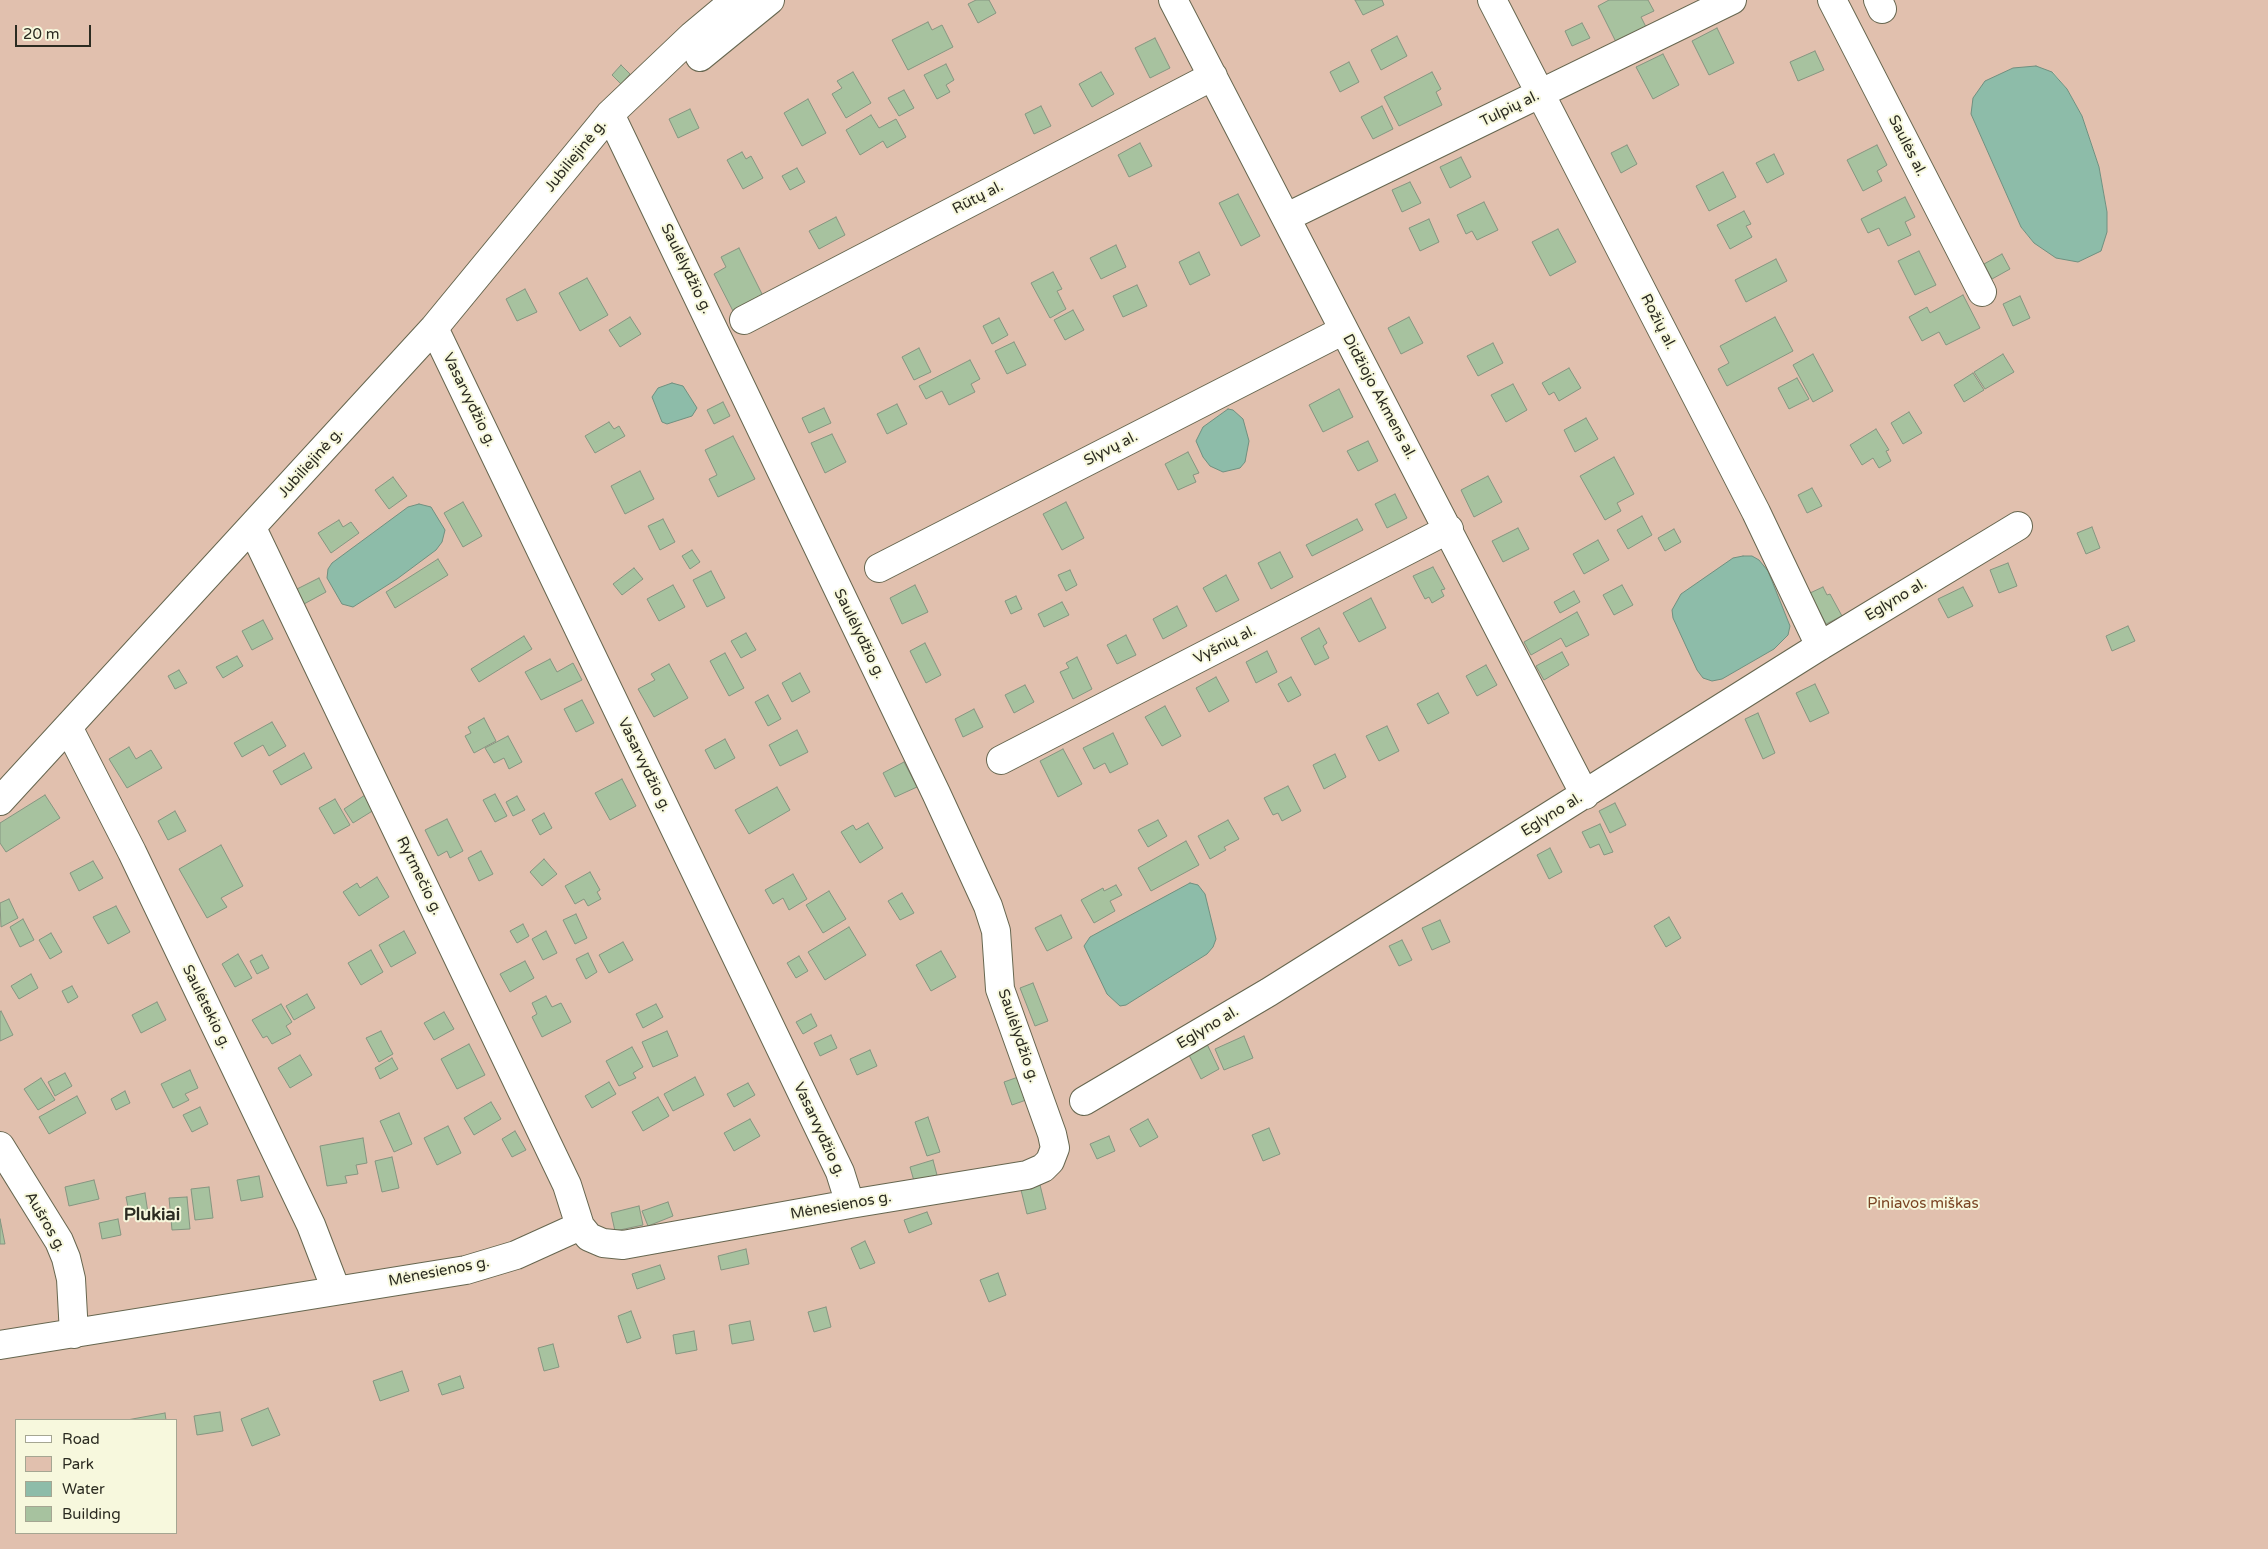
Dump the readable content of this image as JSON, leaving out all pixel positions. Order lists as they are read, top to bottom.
{
  "streets": {
    "street": [
      "Tulpių al.",
      "Saulės al.",
      "Jubiliejinė g.",
      "Rūtų al.",
      "Saulėlydžio g.",
      "Rožių al.",
      "Didžiojo Akmens al.",
      "Vasarvydžio g.",
      "Slyvų al.",
      "Eglyno al.",
      "Vyšnių al.",
      "Rytmečio g.",
      "Saulėtekio g.",
      "Mėnesienos g.",
      "Aušros g."
    ]
  },
  "crossings": [
    ["Tulpių al.", "Rožių al."],
    ["Tulpių al.", "Didžiojo Akmens al."],
    ["Jubiliejinė g.", "Saulėlydžio g."],
    ["Jubiliejinė g.", "Vasarvydžio g."],
    ["Jubiliejinė g.", "Rytmečio g."],
    ["Jubiliejinė g.", "Saulėtekio g."],
    ["Rūtų al.", "Didžiojo Akmens al."],
    ["Saulėlydžio g.", "Mėnesienos g."],
    ["Rožių al.", "Eglyno al."],
    ["Didžiojo Akmens al.", "Slyvų al."],
    ["Didžiojo Akmens al.", "Eglyno al."],
    ["Didžiojo Akmens al.", "Vyšnių al."],
    ["Vasarvydžio g.", "Mėnesienos g."],
    ["Rytmečio g.", "Mėnesienos g."],
    ["Saulėtekio g.", "Mėnesienos g."],
    ["Mėnesienos g.", "Aušros g."]
  ],
  "districts": ["Plukiai"],
  "parks": ["Piniavos miškas"],
  "legend": [
    "Road",
    "Park",
    "Water",
    "Building"
  ],
  "scale_bar": "20 m"
}
